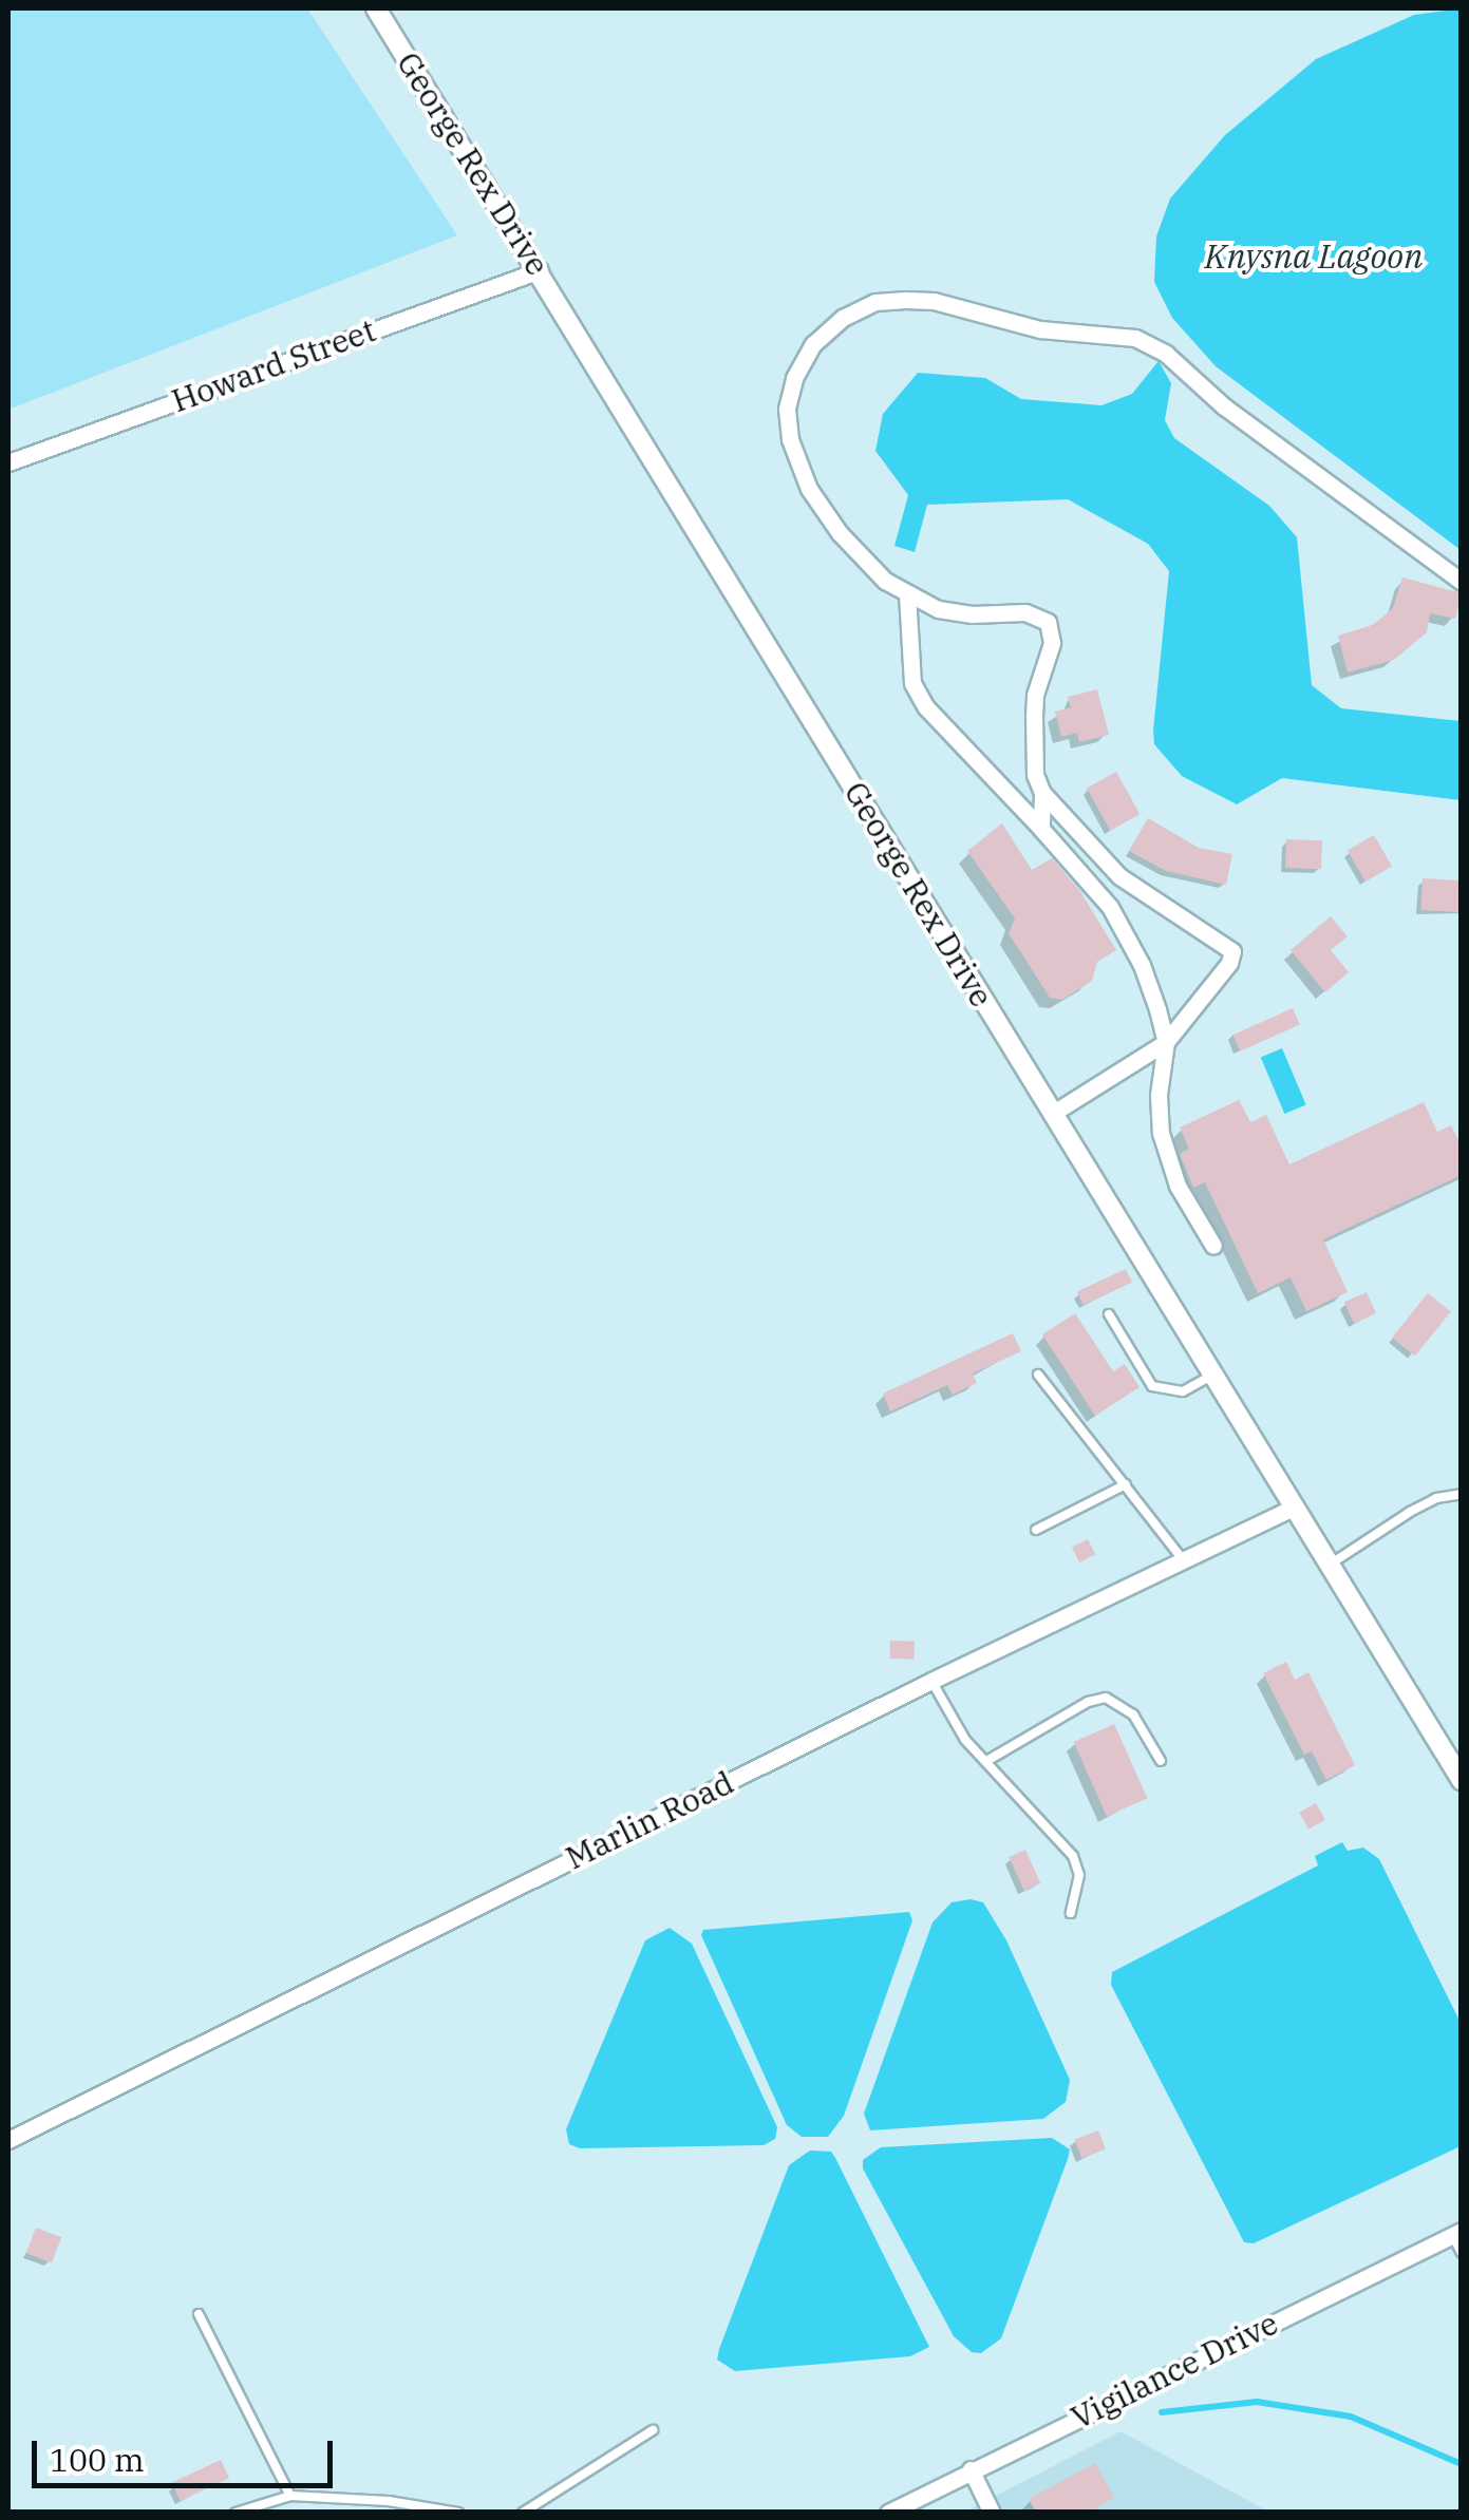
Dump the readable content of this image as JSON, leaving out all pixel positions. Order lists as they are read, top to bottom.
{
  "streets": {
    "street": [
      "George Rex Drive",
      "Howard Street",
      "Marlin Road",
      "Vigilance Drive"
    ]
  },
  "crossings": [
    ["George Rex Drive", "Howard Street"],
    ["George Rex Drive", "Marlin Road"]
  ],
  "water": ["Knysna Lagoon"],
  "scale_bar": "100 m"
}
